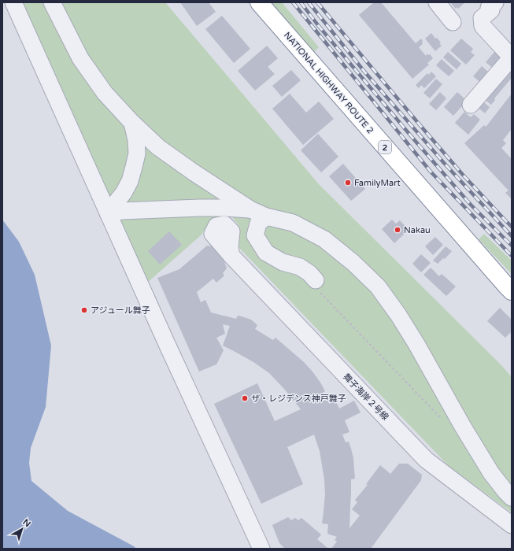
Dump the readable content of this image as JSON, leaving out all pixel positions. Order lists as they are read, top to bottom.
{
  "streets": {
    "highway": ["NATIONAL HIGHWAY ROUTE 2", "2"],
    "street": ["舞子海岸２号線"]
  },
  "places": [
    "FamilyMart",
    "Nakau",
    "アジュール舞子",
    "ザ・レジデンス神戸舞子"
  ],
  "north": "top right"
}
